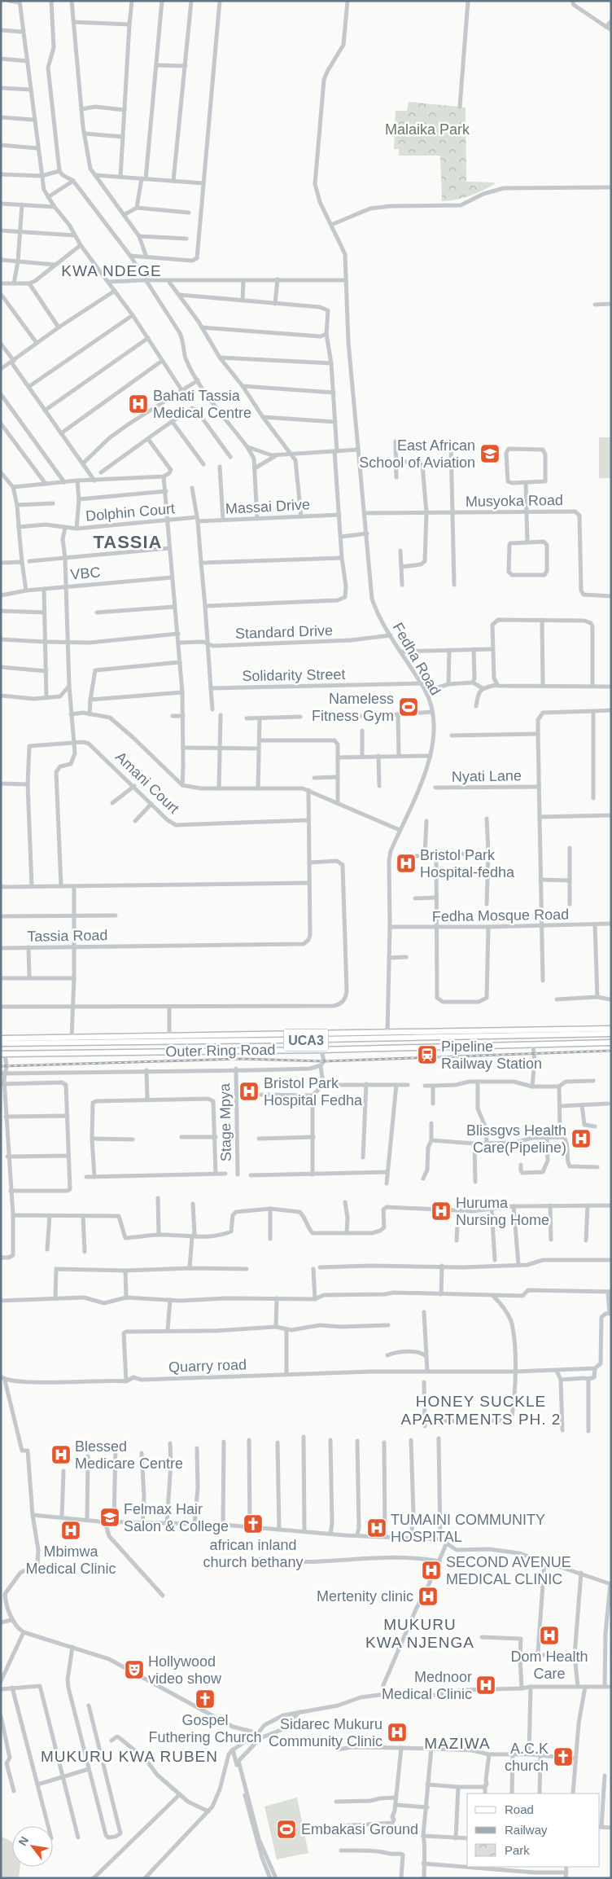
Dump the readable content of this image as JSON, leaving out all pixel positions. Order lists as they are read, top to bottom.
{
  "streets": {
    "main road": ["UCA3", "Outer Ring Road"],
    "street": [
      "Musyoka Road",
      "Massai Drive",
      "Dolphin Court",
      "VBC",
      "Standard Drive",
      "Fedha Road",
      "Solidarity Street",
      "Nyati Lane",
      "Amani Court",
      "Fedha Mosque Road",
      "Tassia Road",
      "Stage Mpya",
      "Quarry road"
    ]
  },
  "crossings": [
    ["Musyoka Road", "Fedha Road"],
    ["Massai Drive", "Dolphin Court"],
    ["Standard Drive", "Fedha Road"],
    ["Fedha Road", "Solidarity Street"],
    ["Fedha Road", "Fedha Mosque Road"],
    ["Fedha Road", "UCA3"],
    ["UCA3", "Outer Ring Road"]
  ],
  "districts": [
    "KWA NDEGE",
    "TASSIA",
    "HONEY SUCKLE APARTMENTS PH. 2",
    "MUKURU KWA NJENGA",
    "MAZIWA",
    "MUKURU KWA RUBEN"
  ],
  "parks": ["Malaika Park"],
  "places": {
    "hospital": [
      "Bahati Tassia Medical Centre",
      "Bristol Park Hospital-fedha",
      "Bristol Park Hospital Fedha",
      "Blissgvs Health Care(Pipeline)",
      "Huruma Nursing Home",
      "Blessed Medicare Centre",
      "TUMAINI COMMUNITY HOSPITAL",
      "Mbimwa Medical Clinic",
      "SECOND AVENUE MEDICAL CLINIC",
      "Mertenity clinic",
      "Dom Health Care",
      "Mednoor Medical Clinic",
      "Sidarec Mukuru Community Clinic"
    ],
    "school or university": ["East African School of Aviation", "Felmax Hair Salon & College"],
    "sports": ["Nameless Fitness Gym", "Embakasi Ground"],
    "station": ["Pipeline Railway Station"],
    "church": ["african inland church bethany", "Gospel Futhering Church", "A.C.K church"],
    "theatre": ["Hollywood video show"]
  },
  "legend": ["Road", "Railway", "Park"],
  "north": "top left"
}
